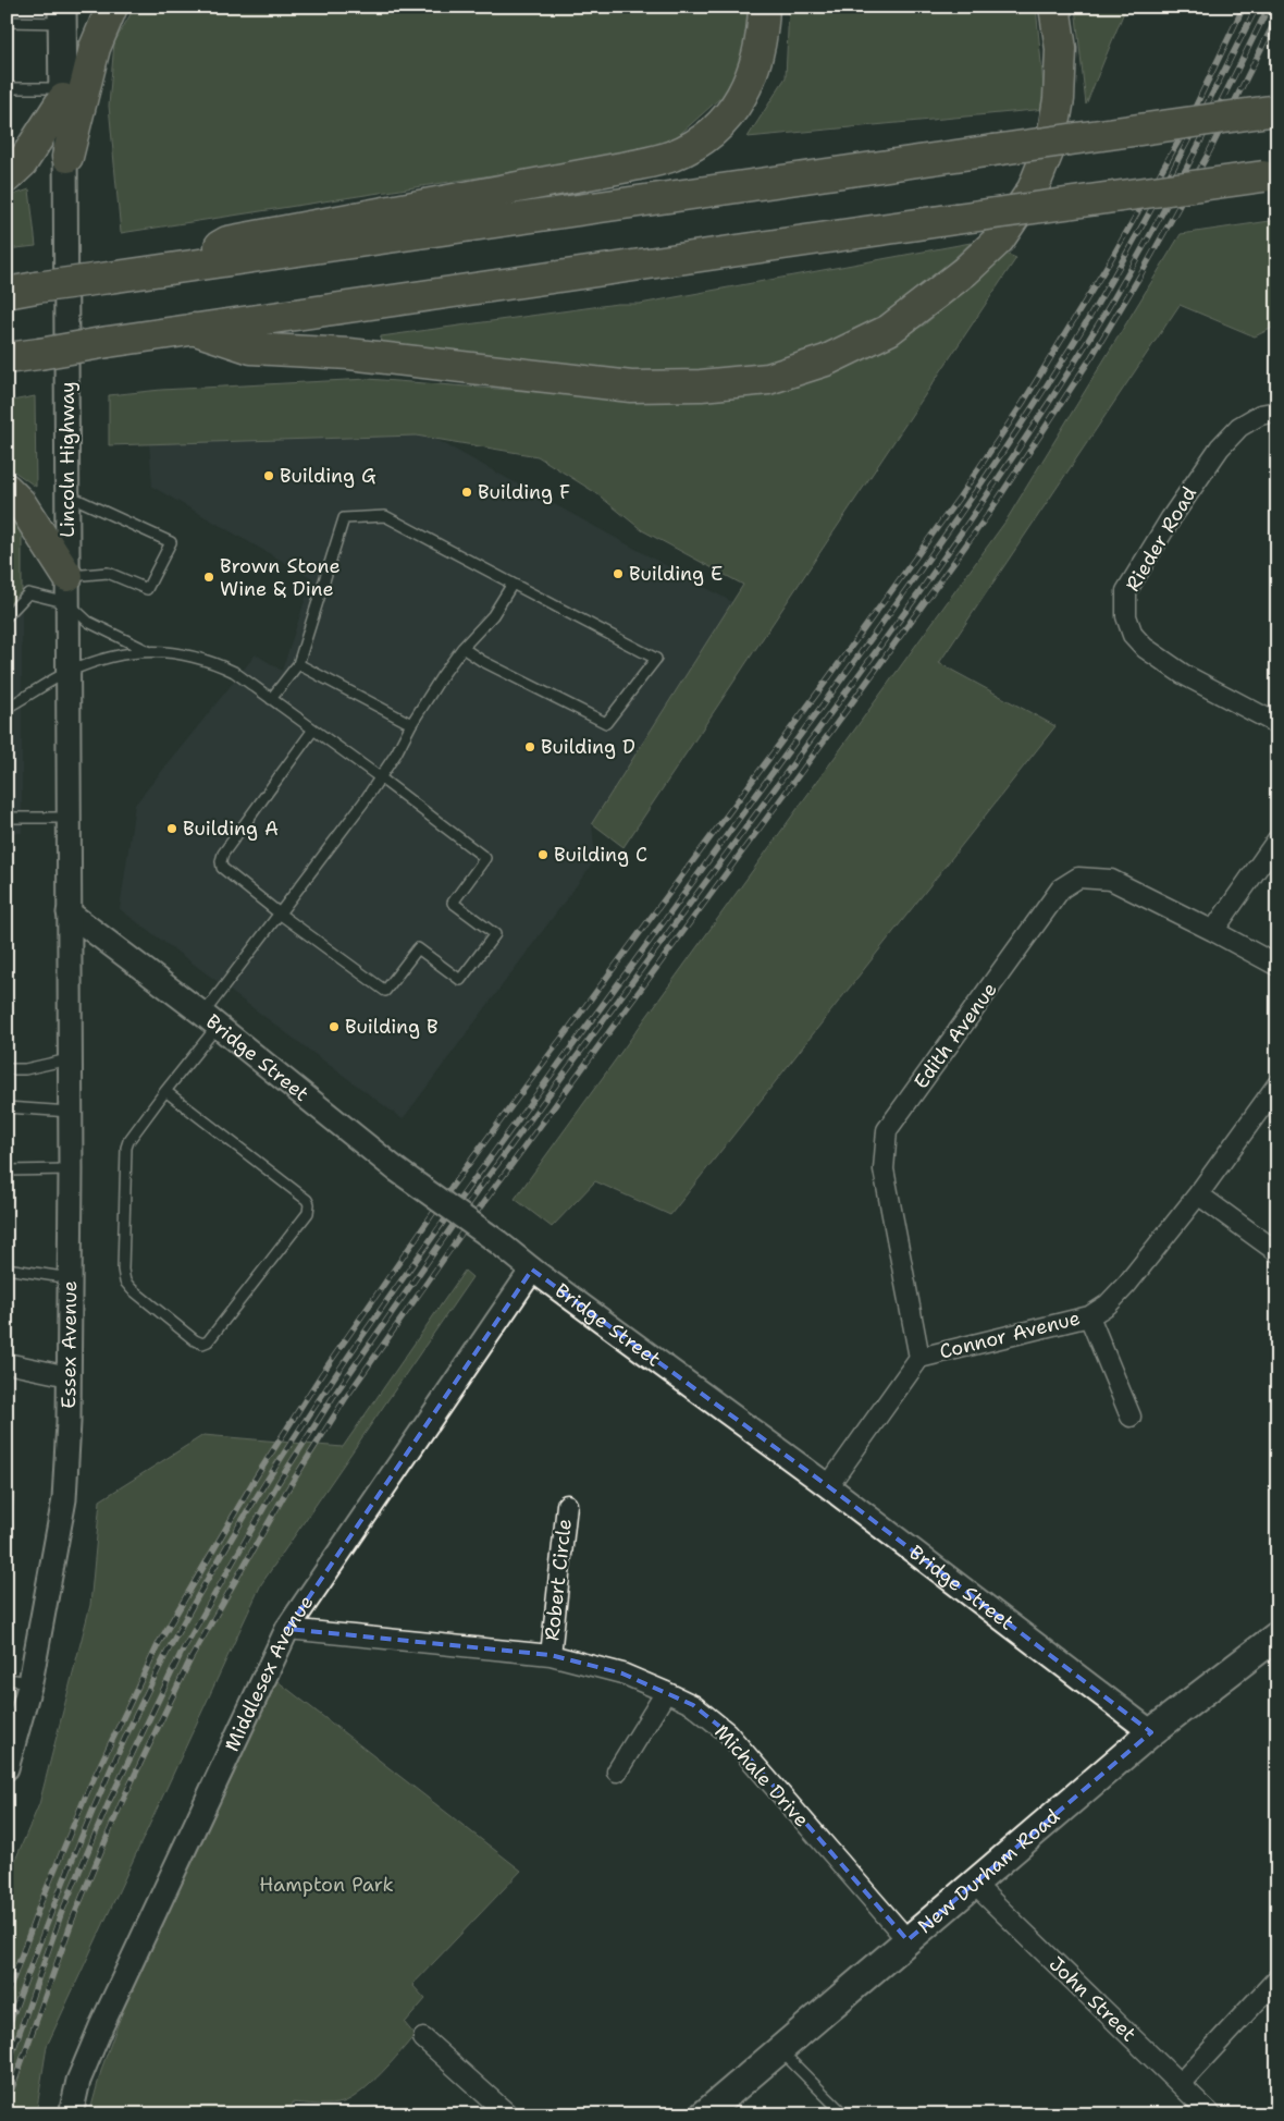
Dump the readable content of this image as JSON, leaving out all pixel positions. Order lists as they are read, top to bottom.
{
  "streets": {
    "main road": ["Lincoln Highway", "New Durham Road"],
    "street": [
      "Rieder Road",
      "Edith Avenue",
      "Bridge Street",
      "Connor Avenue",
      "Essex Avenue",
      "Robert Circle",
      "Middlesex Avenue",
      "Michale Drive",
      "John Street"
    ]
  },
  "crossings": [
    ["Lincoln Highway", "Bridge Street"],
    ["Lincoln Highway", "Essex Avenue"],
    ["Edith Avenue", "Connor Avenue"],
    ["Bridge Street", "Connor Avenue"],
    ["Bridge Street", "Essex Avenue"],
    ["Bridge Street", "Middlesex Avenue"],
    ["Bridge Street", "New Durham Road"],
    ["Robert Circle", "Michale Drive"],
    ["Middlesex Avenue", "Michale Drive"],
    ["Michale Drive", "New Durham Road"],
    ["New Durham Road", "John Street"]
  ],
  "parks": ["Hampton Park"],
  "places": [
    "Building G",
    "Building F",
    "Building E",
    "Brown Stone Wine & Dine",
    "Building D",
    "Building A",
    "Building C",
    "Building B"
  ]
}
